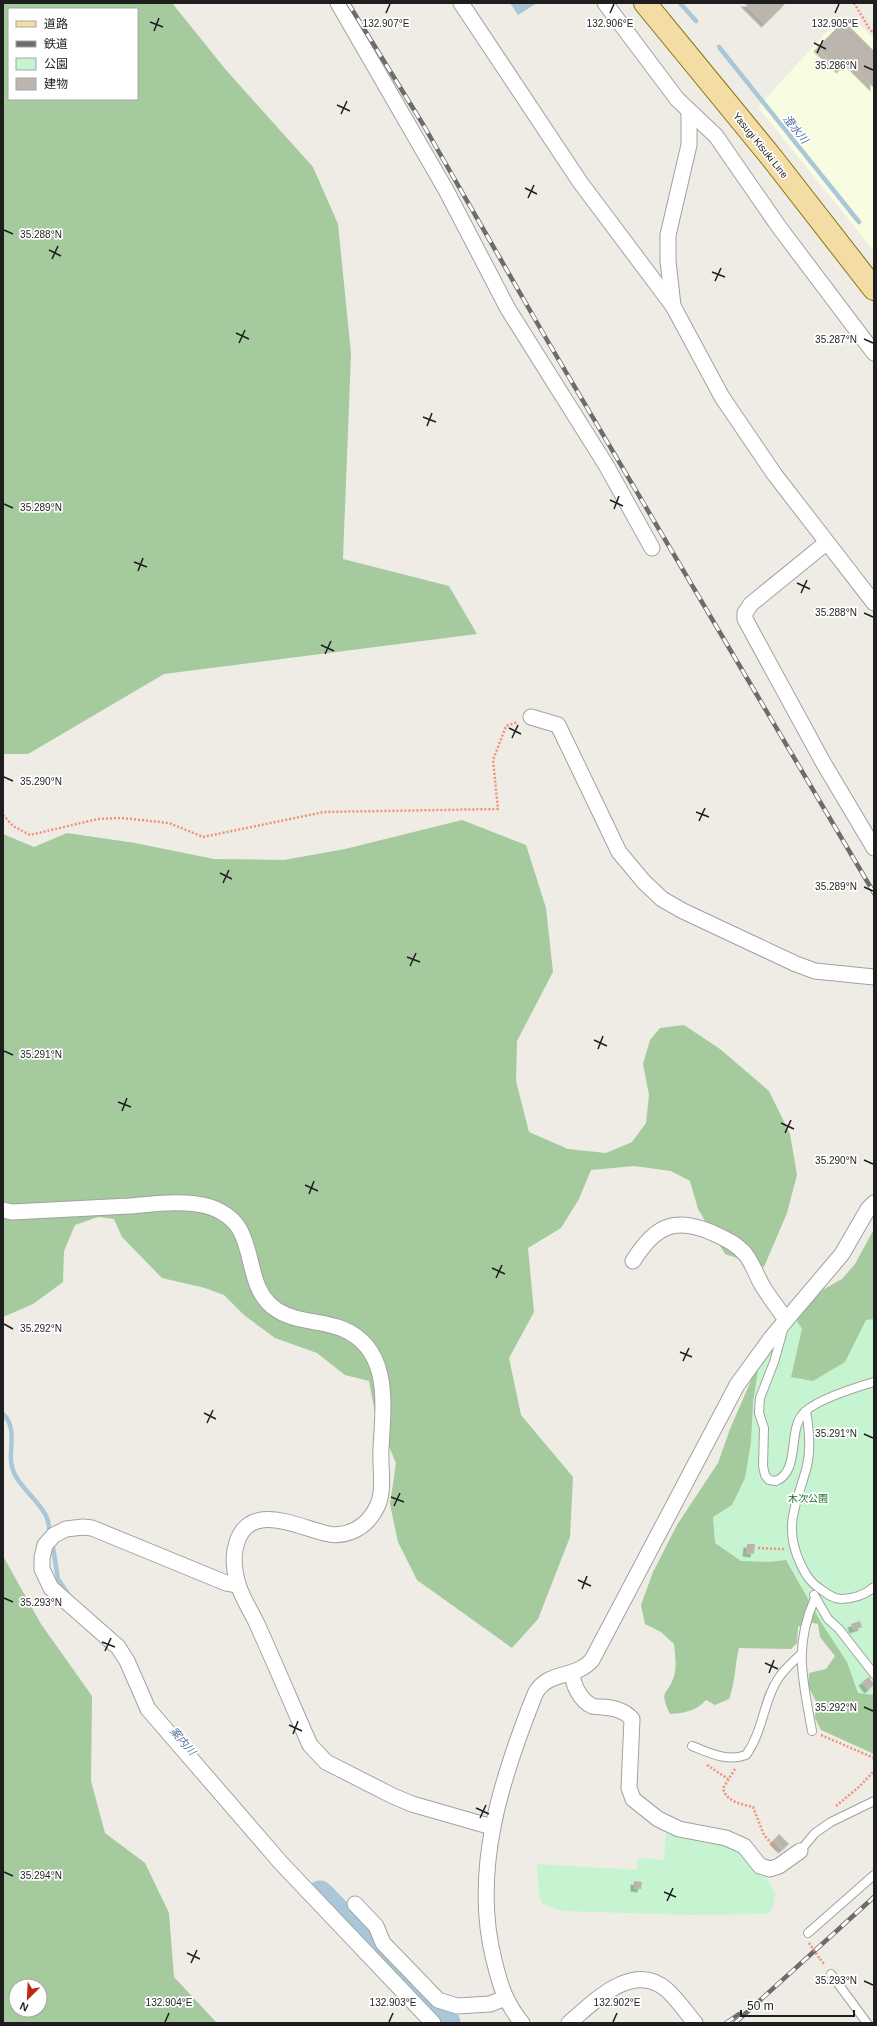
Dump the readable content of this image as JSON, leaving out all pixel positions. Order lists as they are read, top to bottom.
{
  "streets": {
    "main road": ["Yasugi Kisuki Line"]
  },
  "water": ["澄水川", "案内川"],
  "parks": ["木次公園"],
  "legend": [
    "道路",
    "鉄道",
    "公園",
    "建物"
  ],
  "scale_bar": "50 m",
  "north": "bottom left",
  "coordinates": [
    "132.907°E",
    "132.906°E",
    "132.905°E",
    "35.286°N",
    "35.288°N",
    "35.287°N",
    "35.289°N",
    "35.290°N",
    "35.291°N",
    "35.292°N",
    "35.293°N",
    "35.294°N",
    "132.904°E",
    "132.903°E",
    "132.902°E"
  ]
}
